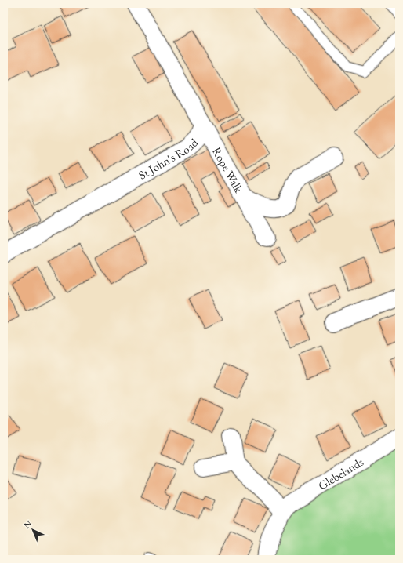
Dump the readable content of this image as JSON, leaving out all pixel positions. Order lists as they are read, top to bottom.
{
  "streets": {
    "street": ["St John's Road", "Rope Walk", "Glebelands"]
  },
  "crossings": [
    ["St John's Road", "Rope Walk"]
  ],
  "north": "top left"
}
